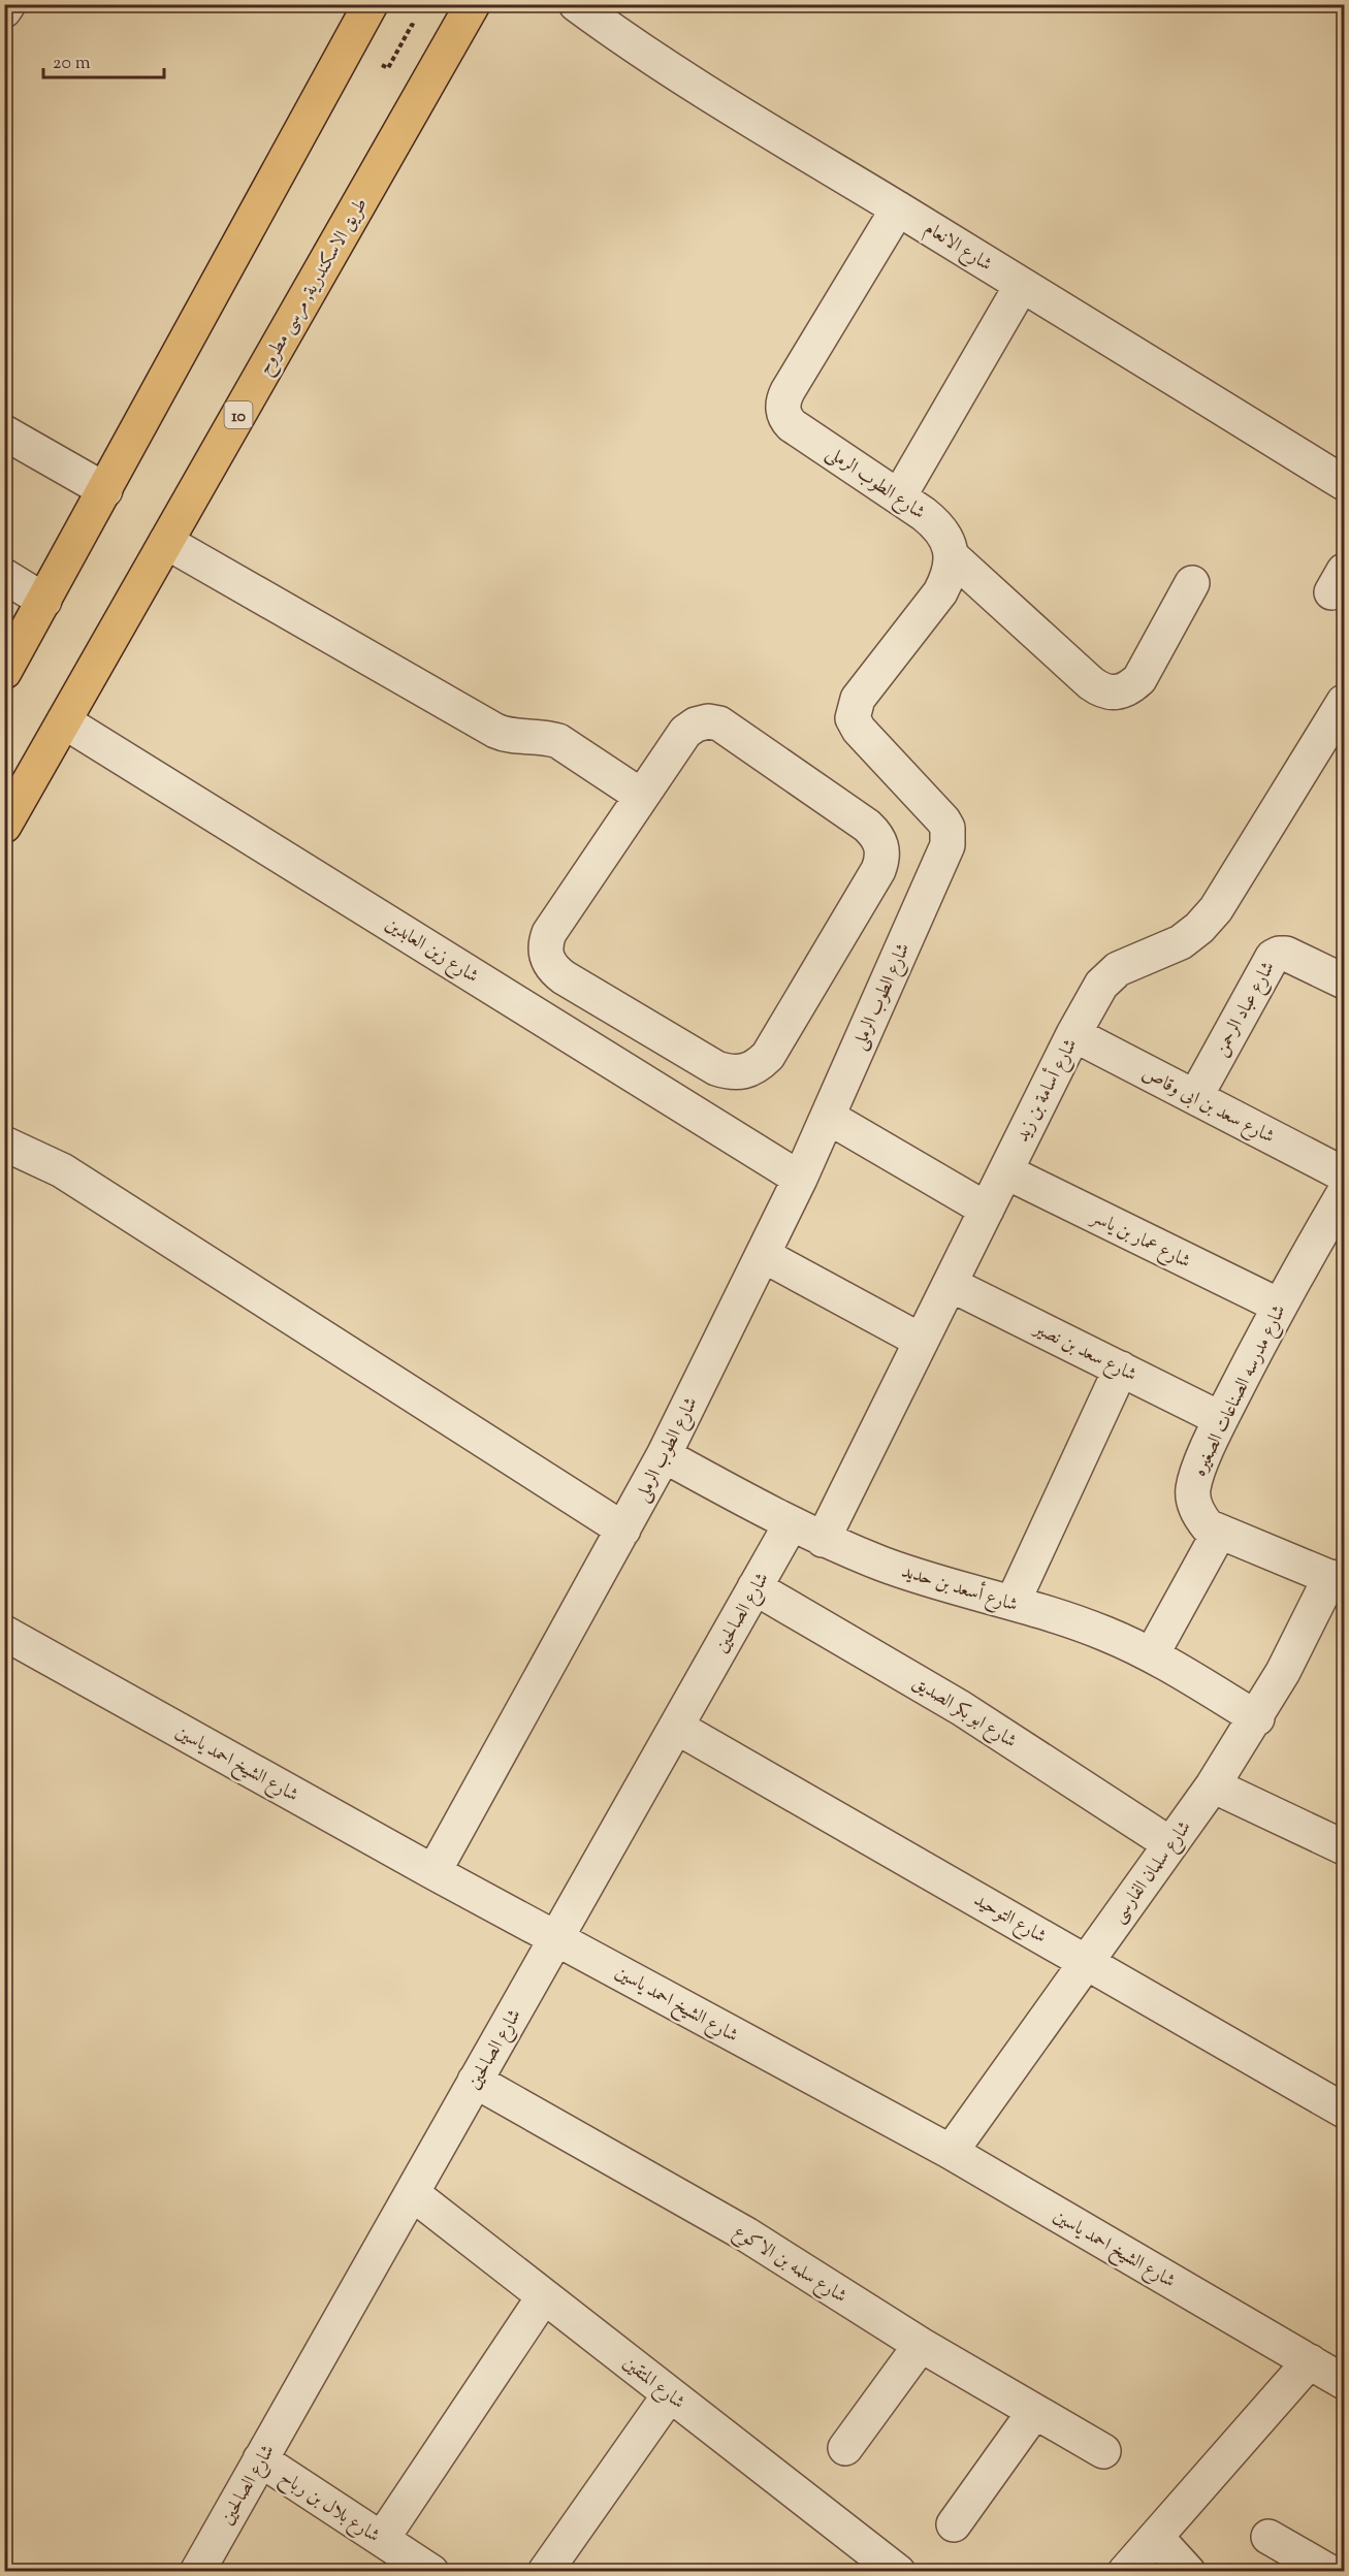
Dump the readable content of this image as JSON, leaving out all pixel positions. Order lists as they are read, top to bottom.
{
  "streets": {
    "main road": ["طريق الاسكندرية, مرسى مطروح", "10"],
    "street": [
      "شارع الانعام",
      "شارع الطوب الرملى",
      "شارع زين العابدين",
      "شارع عباد الرحمن",
      "شارع أسامة بن زيد",
      "شارع سعد بن ابى وقاص",
      "شارع عمار بن ياسر",
      "شارع سعد بن نصير",
      "شارع مدرسه الصناعات الصغيره",
      "شارع أسعد بن حديد",
      "شارع الصالحين",
      "شارع ابو بكر الصديق",
      "شارع الشيخ احمد ياسين",
      "شارع سلمان الفارسى",
      "شارع التوحيد",
      "شارع سلمه بن الاكوع",
      "شارع المتقين",
      "شارع بلال بن رباح"
    ]
  },
  "crossings": [
    ["شارع الانعام", "شارع الطوب الرملى"],
    ["طريق الاسكندرية, مرسى مطروح", "شارع زين العابدين"],
    ["شارع الطوب الرملى", "شارع زين العابدين"],
    ["شارع الطوب الرملى", "شارع أسعد بن حديد"],
    ["شارع الطوب الرملى", "شارع الشيخ احمد ياسين"],
    ["شارع عباد الرحمن", "شارع سعد بن ابى وقاص"],
    ["شارع أسامة بن زيد", "شارع سعد بن ابى وقاص"],
    ["شارع أسامة بن زيد", "شارع عمار بن ياسر"],
    ["شارع أسامة بن زيد", "شارع سعد بن نصير"],
    ["شارع أسامة بن زيد", "شارع أسعد بن حديد"],
    ["شارع عمار بن ياسر", "شارع مدرسه الصناعات الصغيره"],
    ["شارع سعد بن نصير", "شارع مدرسه الصناعات الصغيره"],
    ["شارع مدرسه الصناعات الصغيره", "شارع سلمان الفارسى"],
    ["شارع أسعد بن حديد", "شارع الصالحين"],
    ["شارع أسعد بن حديد", "شارع سلمان الفارسى"],
    ["شارع الصالحين", "شارع ابو بكر الصديق"],
    ["شارع الصالحين", "شارع الشيخ احمد ياسين"],
    ["شارع الصالحين", "شارع التوحيد"],
    ["شارع الصالحين", "شارع سلمه بن الاكوع"],
    ["شارع الصالحين", "شارع المتقين"],
    ["شارع الصالحين", "شارع بلال بن رباح"],
    ["شارع ابو بكر الصديق", "شارع سلمان الفارسى"],
    ["شارع الشيخ احمد ياسين", "شارع سلمان الفارسى"],
    ["شارع سلمان الفارسى", "شارع التوحيد"]
  ],
  "scale_bar": "20 m"
}
